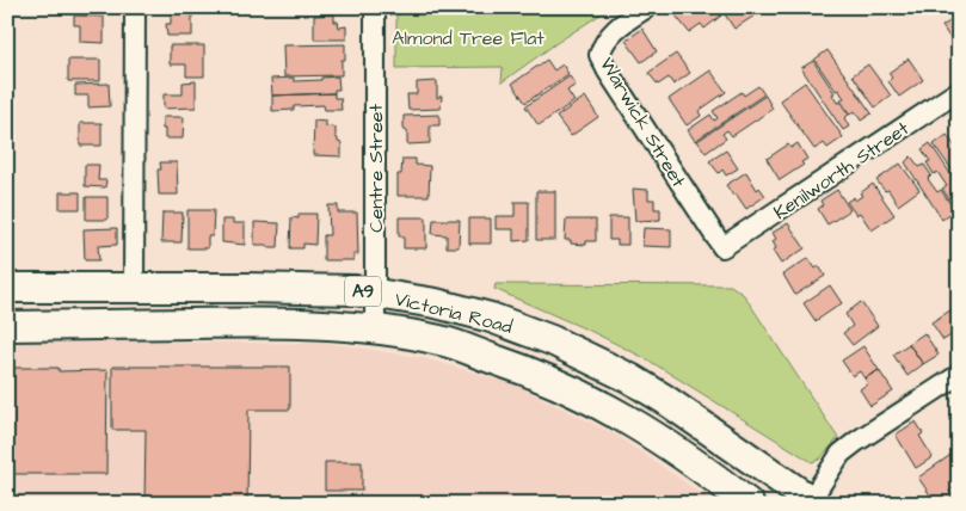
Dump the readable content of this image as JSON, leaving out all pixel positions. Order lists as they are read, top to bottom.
{
  "streets": {
    "highway": ["A9", "Victoria Road"],
    "street": ["Warwick Street", "Centre Street", "Kenilworth Street"]
  },
  "crossings": [
    ["Warwick Street", "Kenilworth Street"],
    ["Centre Street", "Victoria Road"]
  ],
  "parks": ["Almond Tree Flat"]
}
